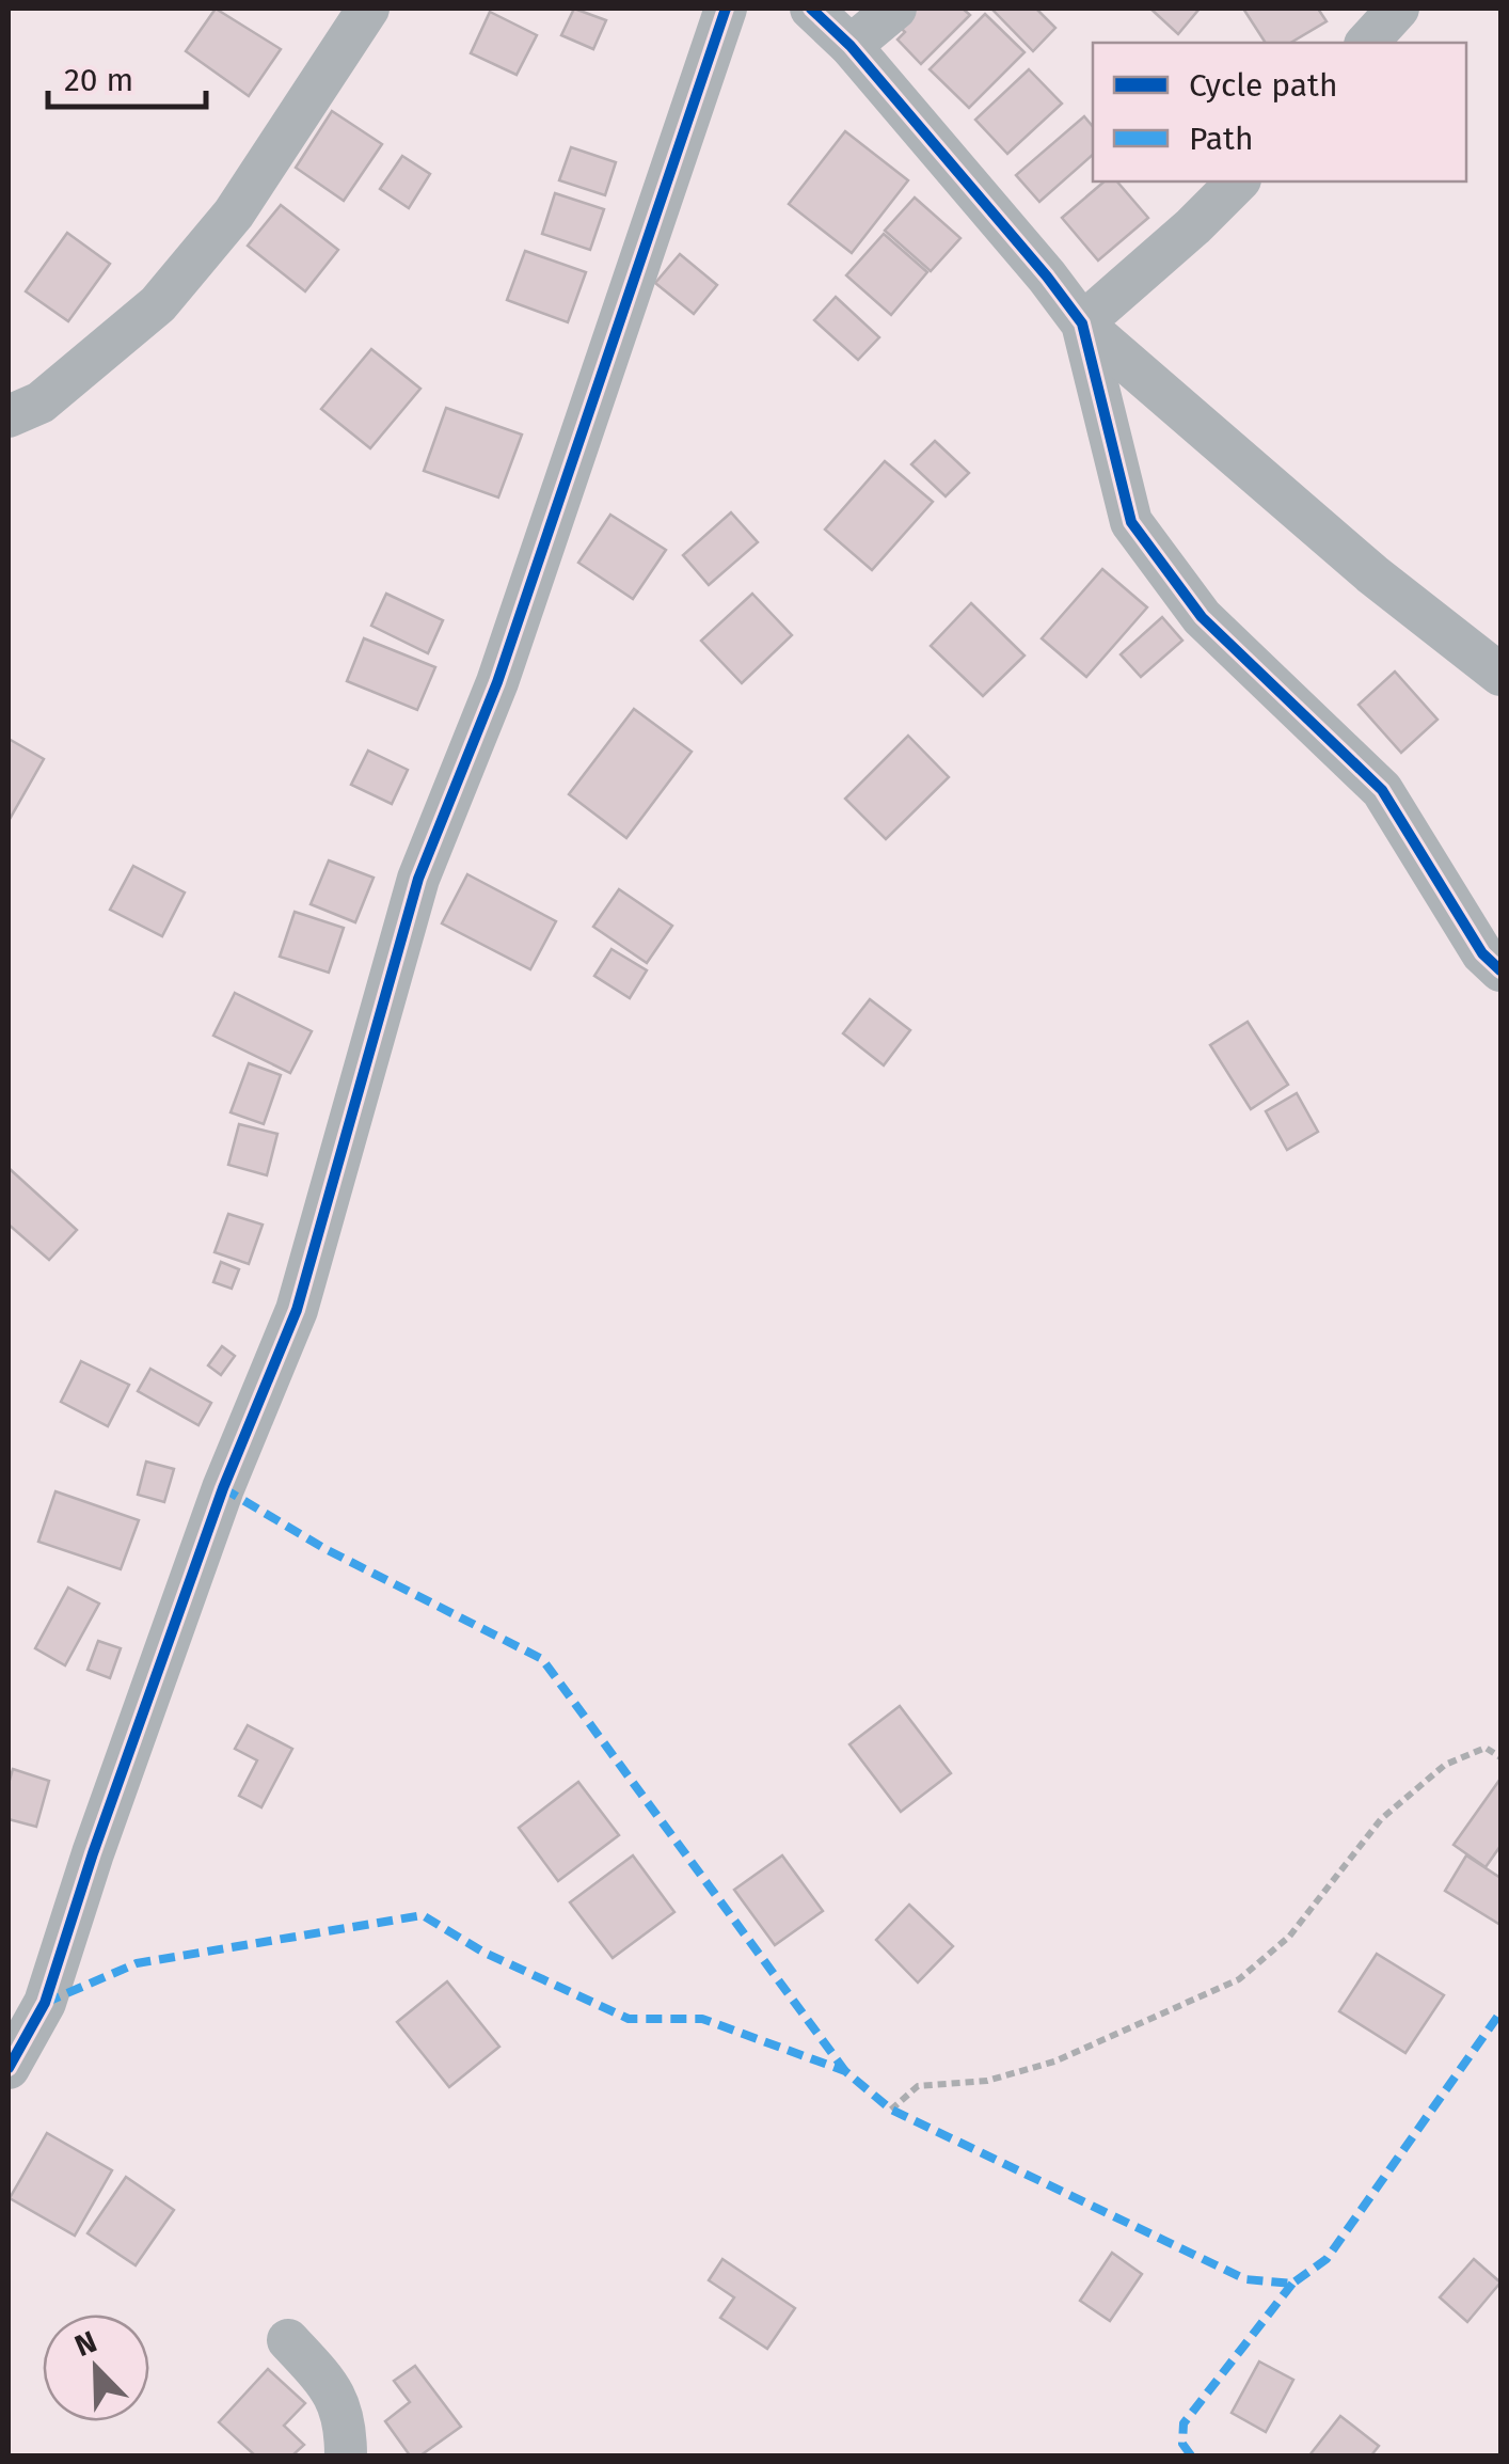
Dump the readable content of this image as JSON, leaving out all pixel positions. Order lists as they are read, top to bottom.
{
  "legend": ["Cycle path", "Path"],
  "scale_bar": "20 m",
  "north": "top left"
}
